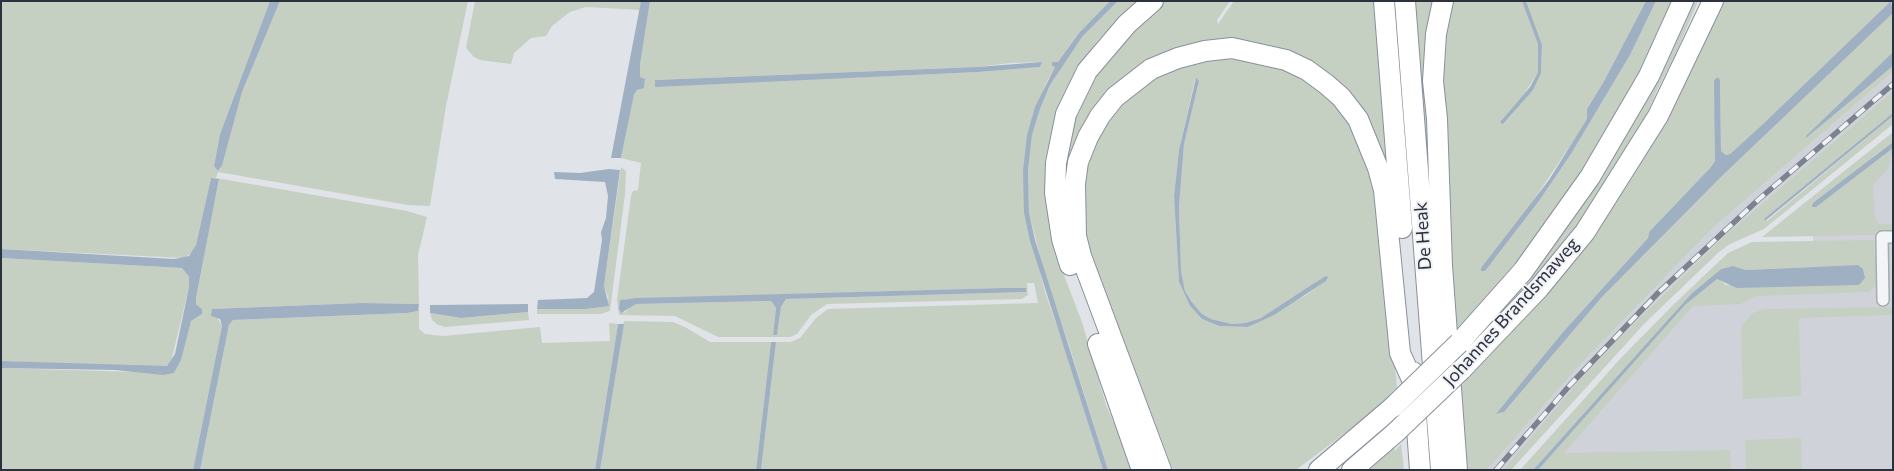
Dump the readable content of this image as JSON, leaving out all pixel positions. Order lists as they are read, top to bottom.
{
  "streets": {
    "highway": ["De Heak", "Johannes Brandsmaweg"]
  }
}
